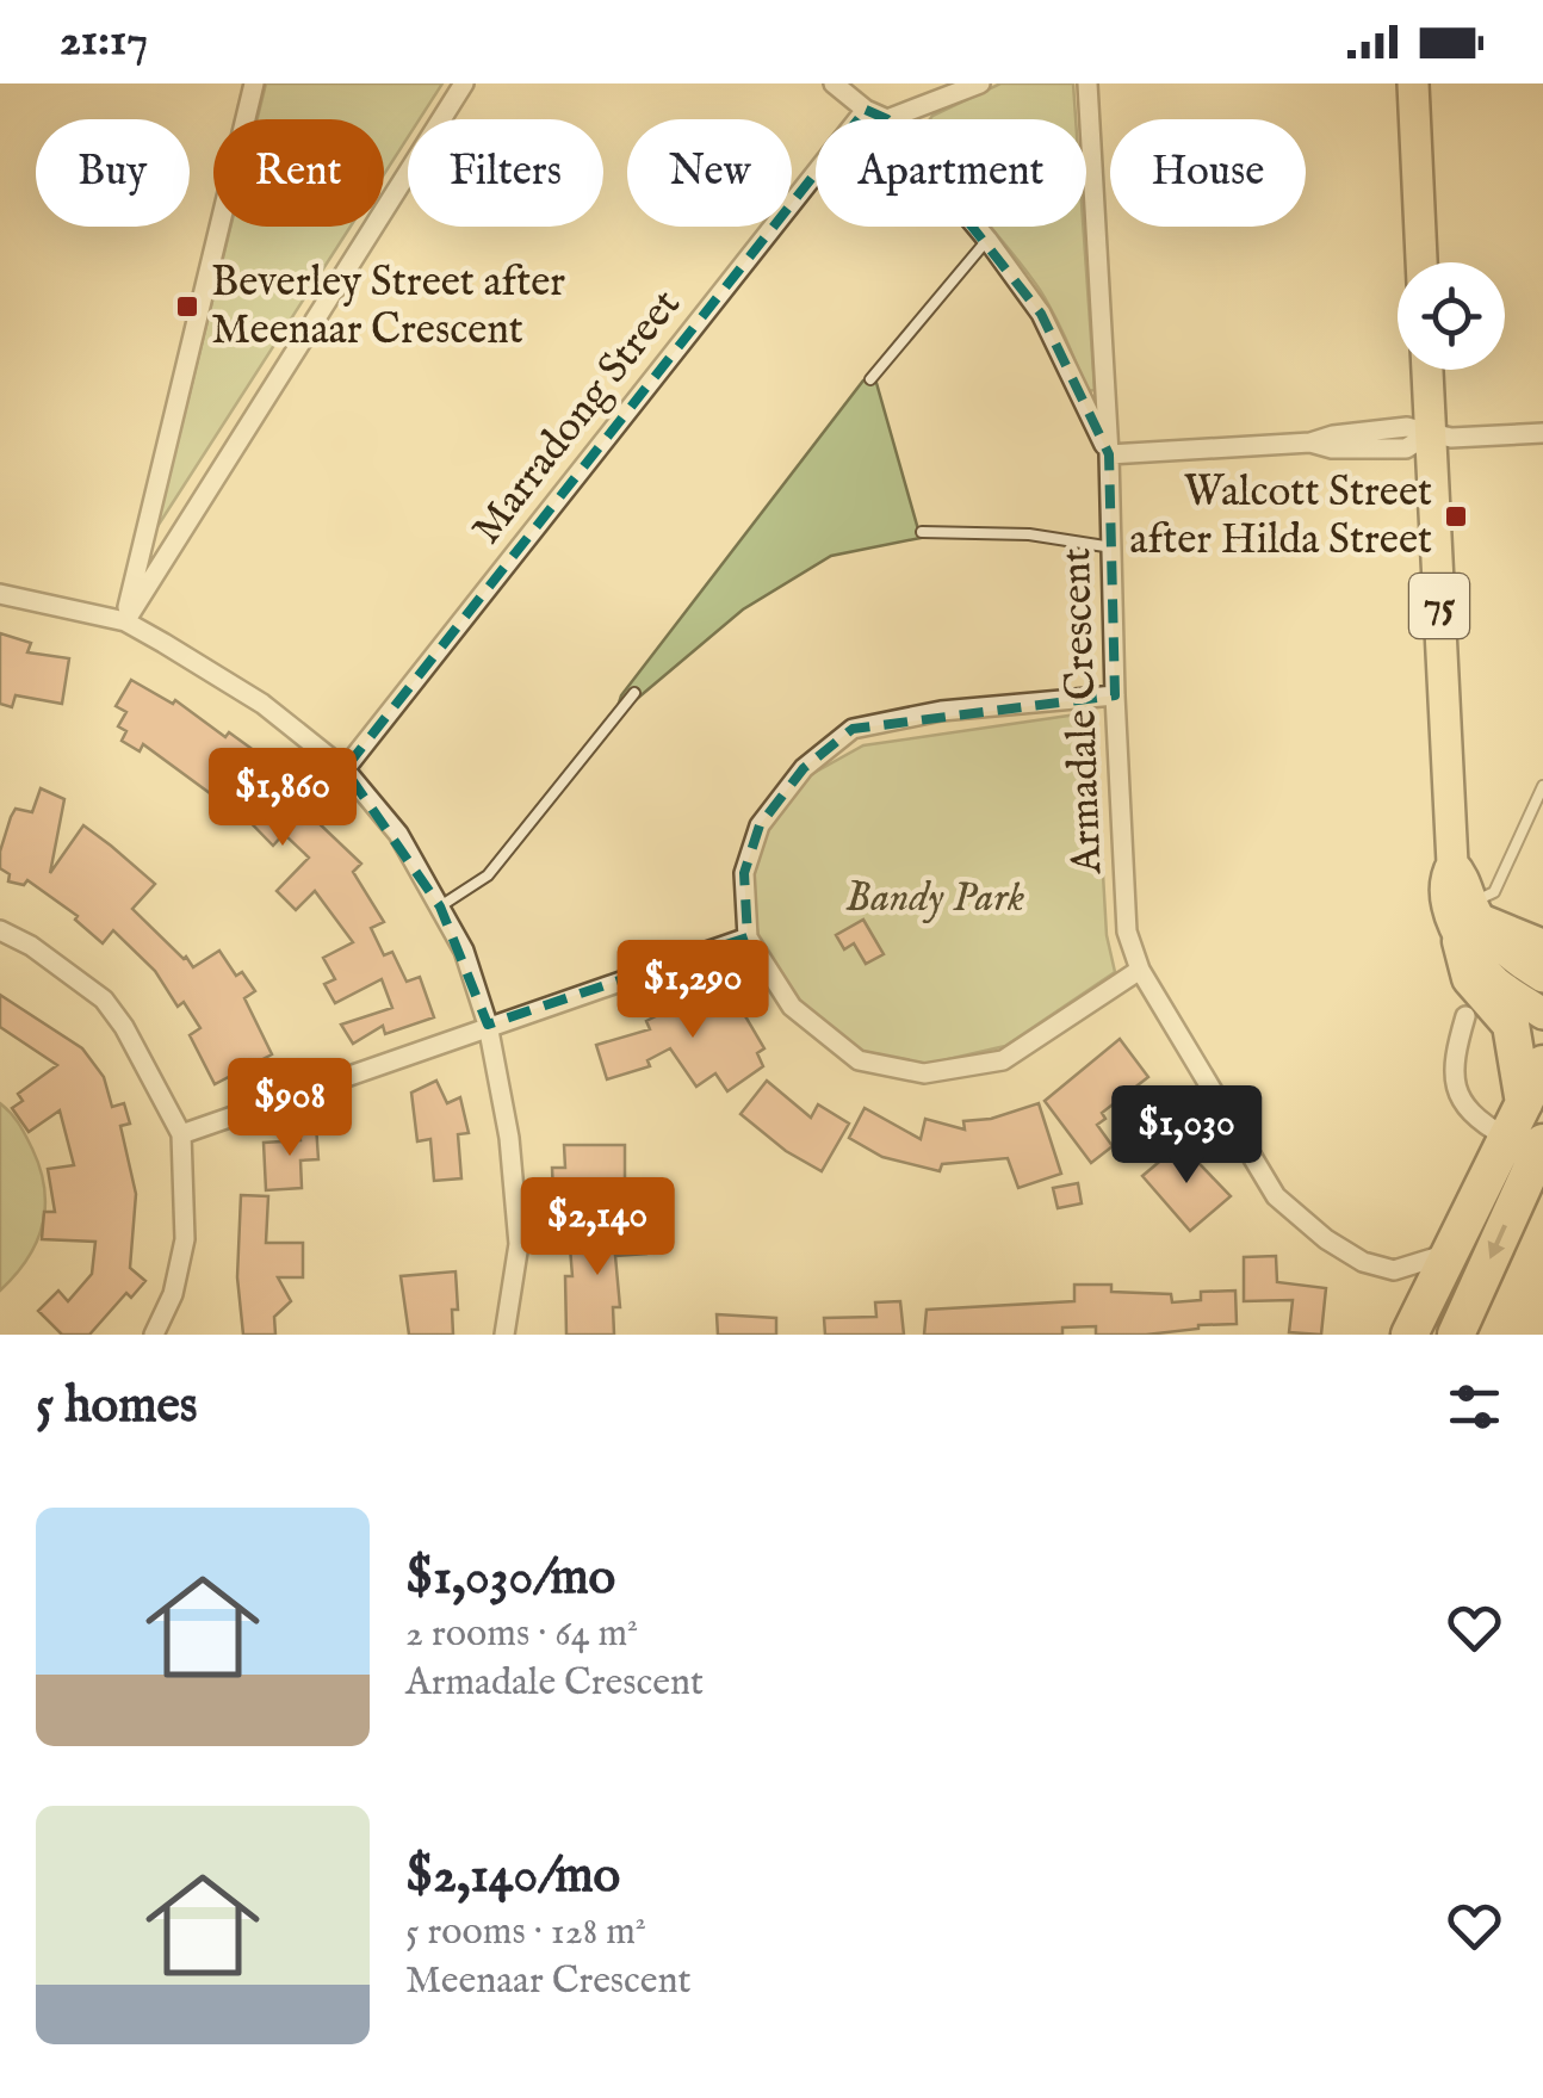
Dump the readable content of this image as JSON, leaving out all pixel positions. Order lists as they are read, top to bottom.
{
  "streets": {
    "main road": ["75"],
    "street": ["Marradong Street", "Armadale Crescent"]
  },
  "crossings": [
    ["Marradong Street", "Armadale Crescent"]
  ],
  "parks": ["Bandy Park"],
  "places": {
    "transit": ["Beverley Street after Meenaar Crescent", "Walcott Street after Hilda Street"]
  },
  "page": {
    "status": "21:17",
    "chip": [
      "Buy",
      "Rent",
      "Filters",
      "New",
      "Apartment",
      "House"
    ],
    "price": [
      "$1,860",
      "$1,290",
      "$908",
      "$1,030",
      "$2,140"
    ],
    "heading": "5 homes",
    "list": [
      {
        "name": "$1,030/mo",
        "note": "2 rooms · 64 m² · Armadale Crescent"
      },
      {
        "name": "$2,140/mo",
        "note": "5 rooms · 128 m² · Meenaar Crescent"
      }
    ]
  }
}
